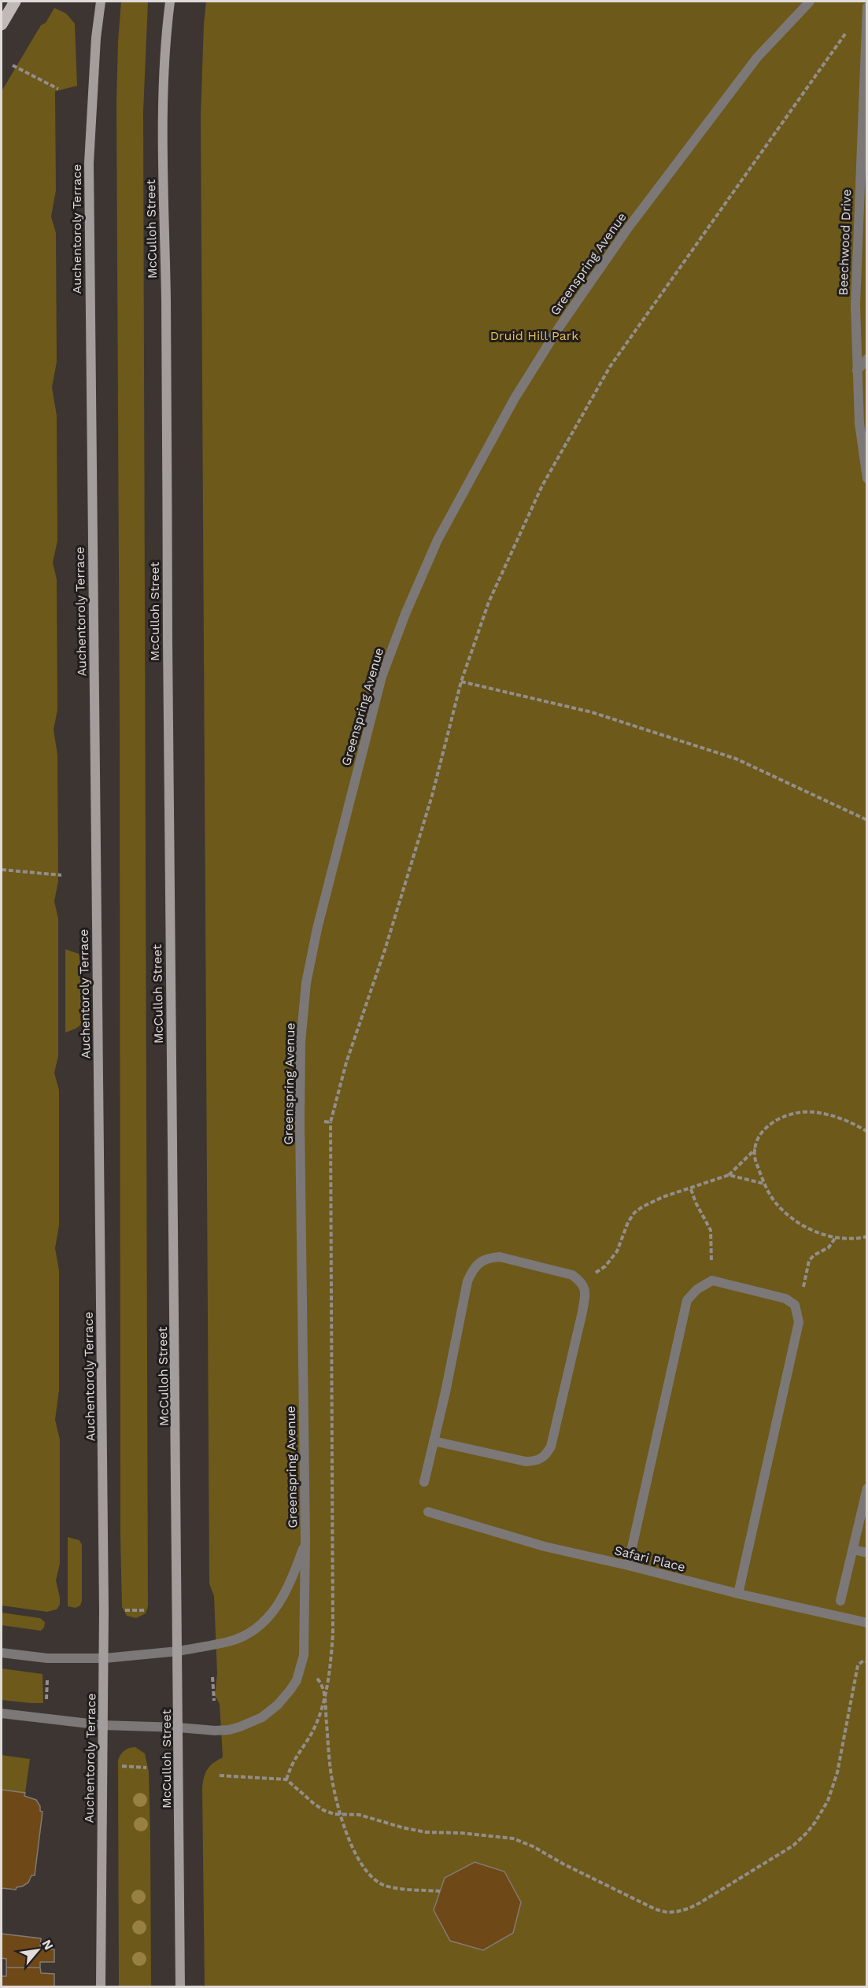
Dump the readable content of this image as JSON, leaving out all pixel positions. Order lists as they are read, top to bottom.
{
  "streets": {
    "main road": ["Auchentoroly Terrace", "McCulloh Street"],
    "street": ["Beechwood Drive", "Greenspring Avenue", "Safari Place"]
  },
  "crossings": [
    ["Auchentoroly Terrace", "Greenspring Avenue"],
    ["McCulloh Street", "Greenspring Avenue"]
  ],
  "parks": ["Druid Hill Park"],
  "north": "top right"
}
